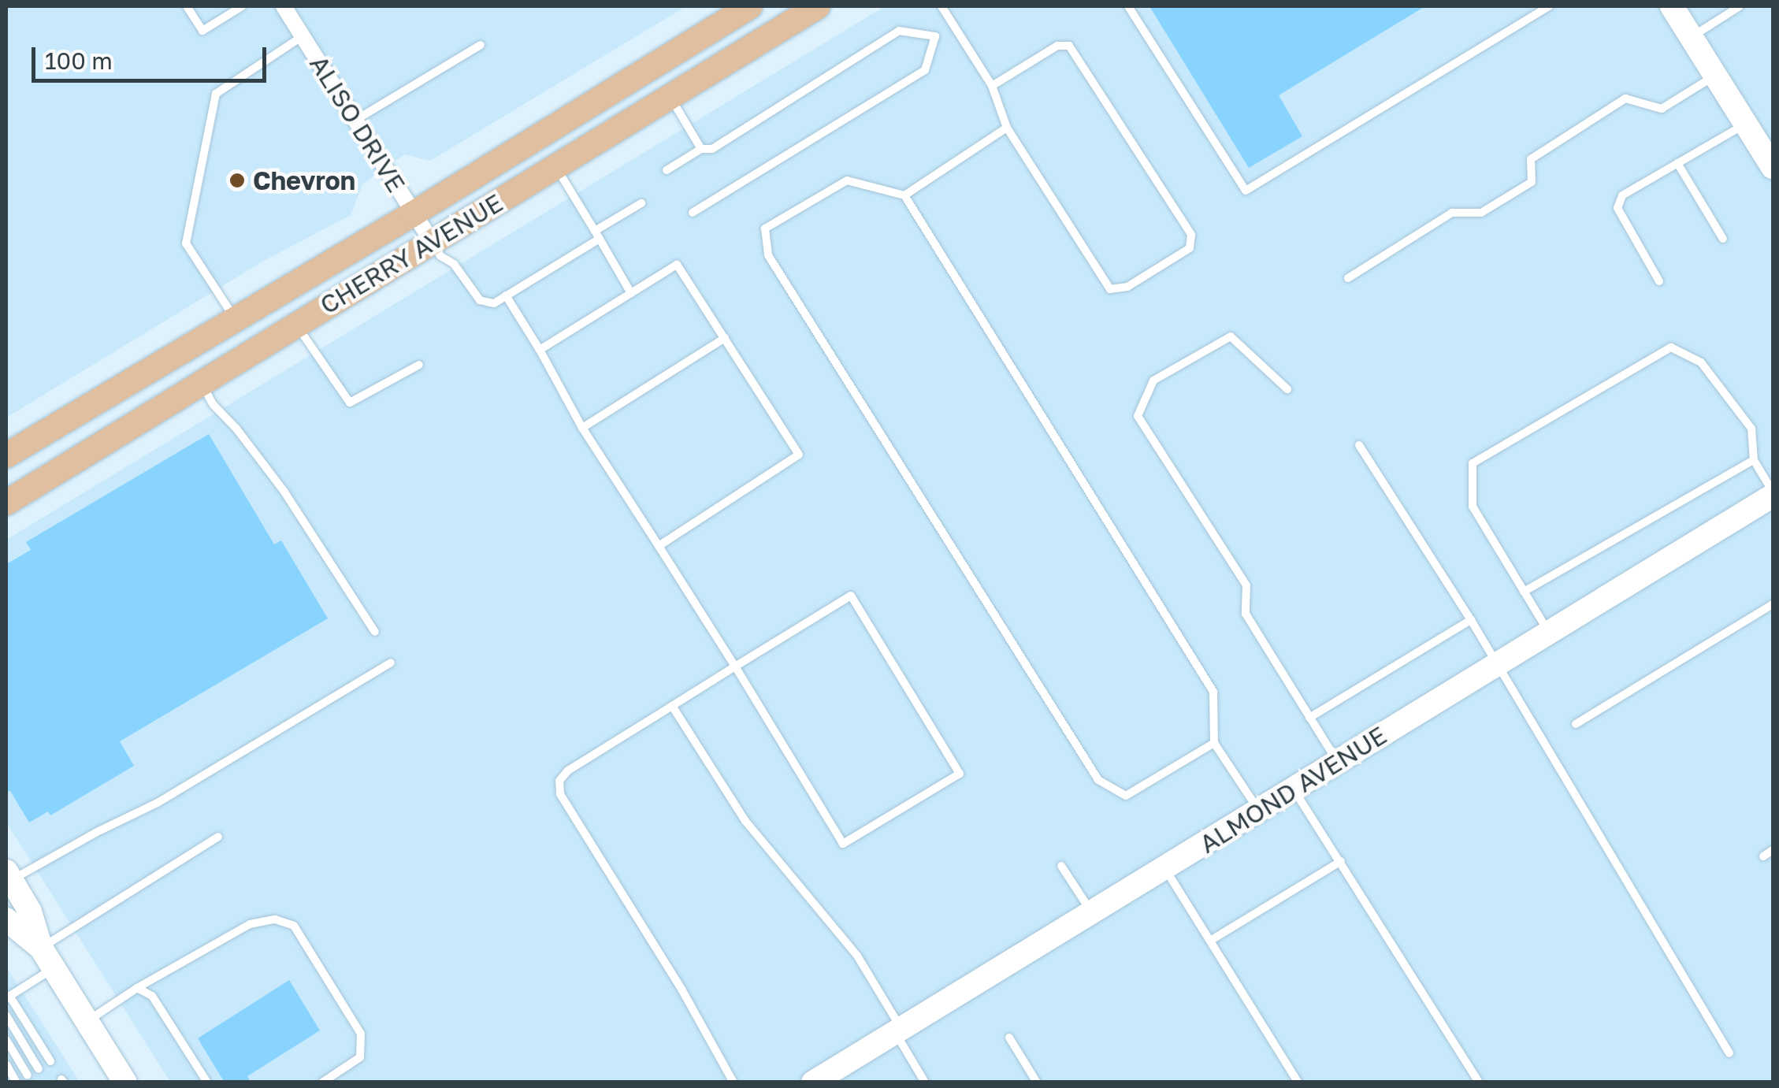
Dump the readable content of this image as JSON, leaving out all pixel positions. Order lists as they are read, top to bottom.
{
  "streets": {
    "main road": ["CHERRY AVENUE"],
    "street": ["ALISO DRIVE", "ALMOND AVENUE"]
  },
  "crossings": [
    ["ALISO DRIVE", "CHERRY AVENUE"]
  ],
  "places": ["Chevron"],
  "scale_bar": "100 m"
}
